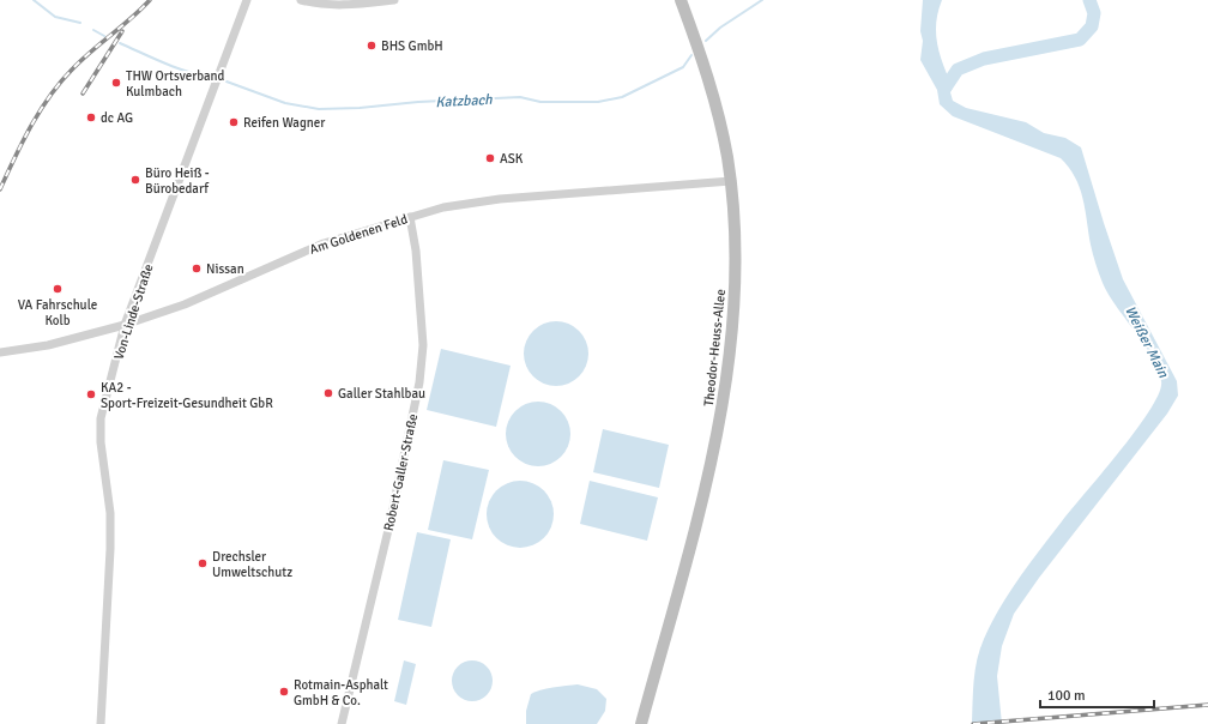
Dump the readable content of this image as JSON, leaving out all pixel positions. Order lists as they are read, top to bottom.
{
  "streets": {
    "main road": ["Theodor-Heuss-Allee"],
    "street": ["Am Goldenen Feld", "Von-Linde-Straße", "Robert-Galler-Straße"]
  },
  "crossings": [
    ["Am Goldenen Feld", "Von-Linde-Straße"],
    ["Am Goldenen Feld", "Theodor-Heuss-Allee"],
    ["Am Goldenen Feld", "Robert-Galler-Straße"]
  ],
  "water": ["Katzbach", "Weißer Main"],
  "places": [
    "BHS GmbH",
    "THW Ortsverband Kulmbach",
    "dc AG",
    "Reifen Wagner",
    "ASK",
    "Büro Heiß - Bürobedarf",
    "Nissan",
    "VA Fahrschule Kolb",
    "Galler Stahlbau",
    "KA2 - Sport-Freizeit-Gesundheit GbR",
    "Drechsler Umweltschutz",
    "Rotmain-Asphalt GmbH & Co."
  ],
  "scale_bar": "100 m"
}
